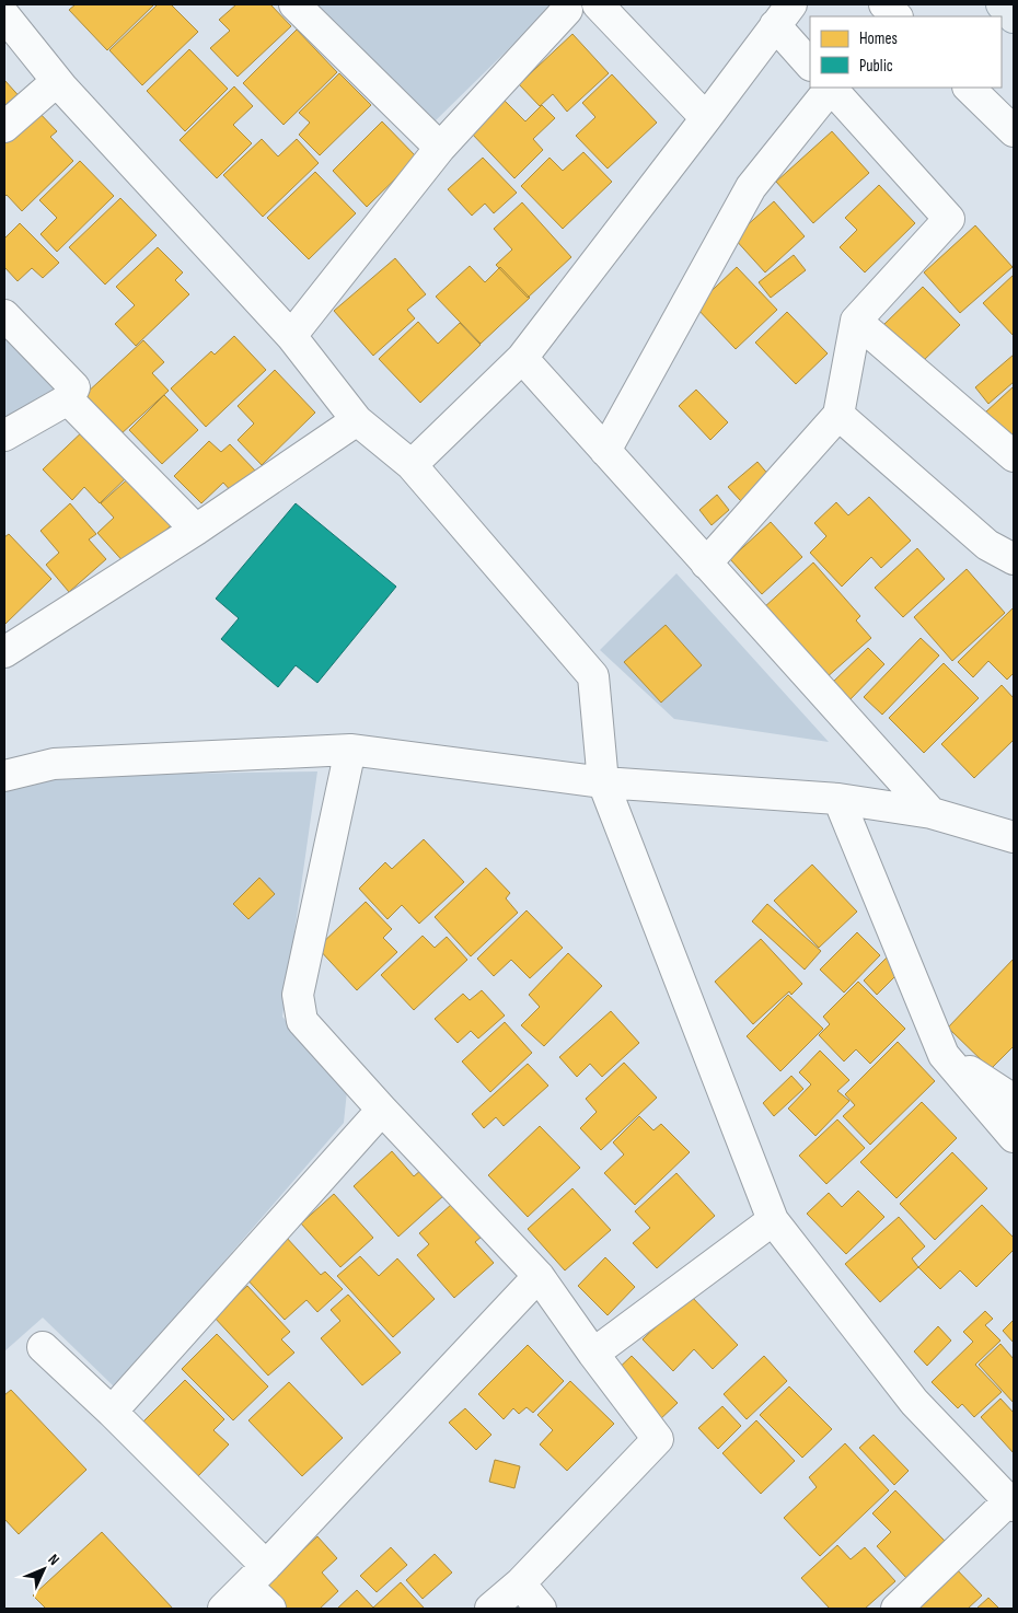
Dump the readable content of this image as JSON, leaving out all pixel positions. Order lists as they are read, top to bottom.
{
  "legend": ["Homes", "Public"],
  "north": "top right"
}
